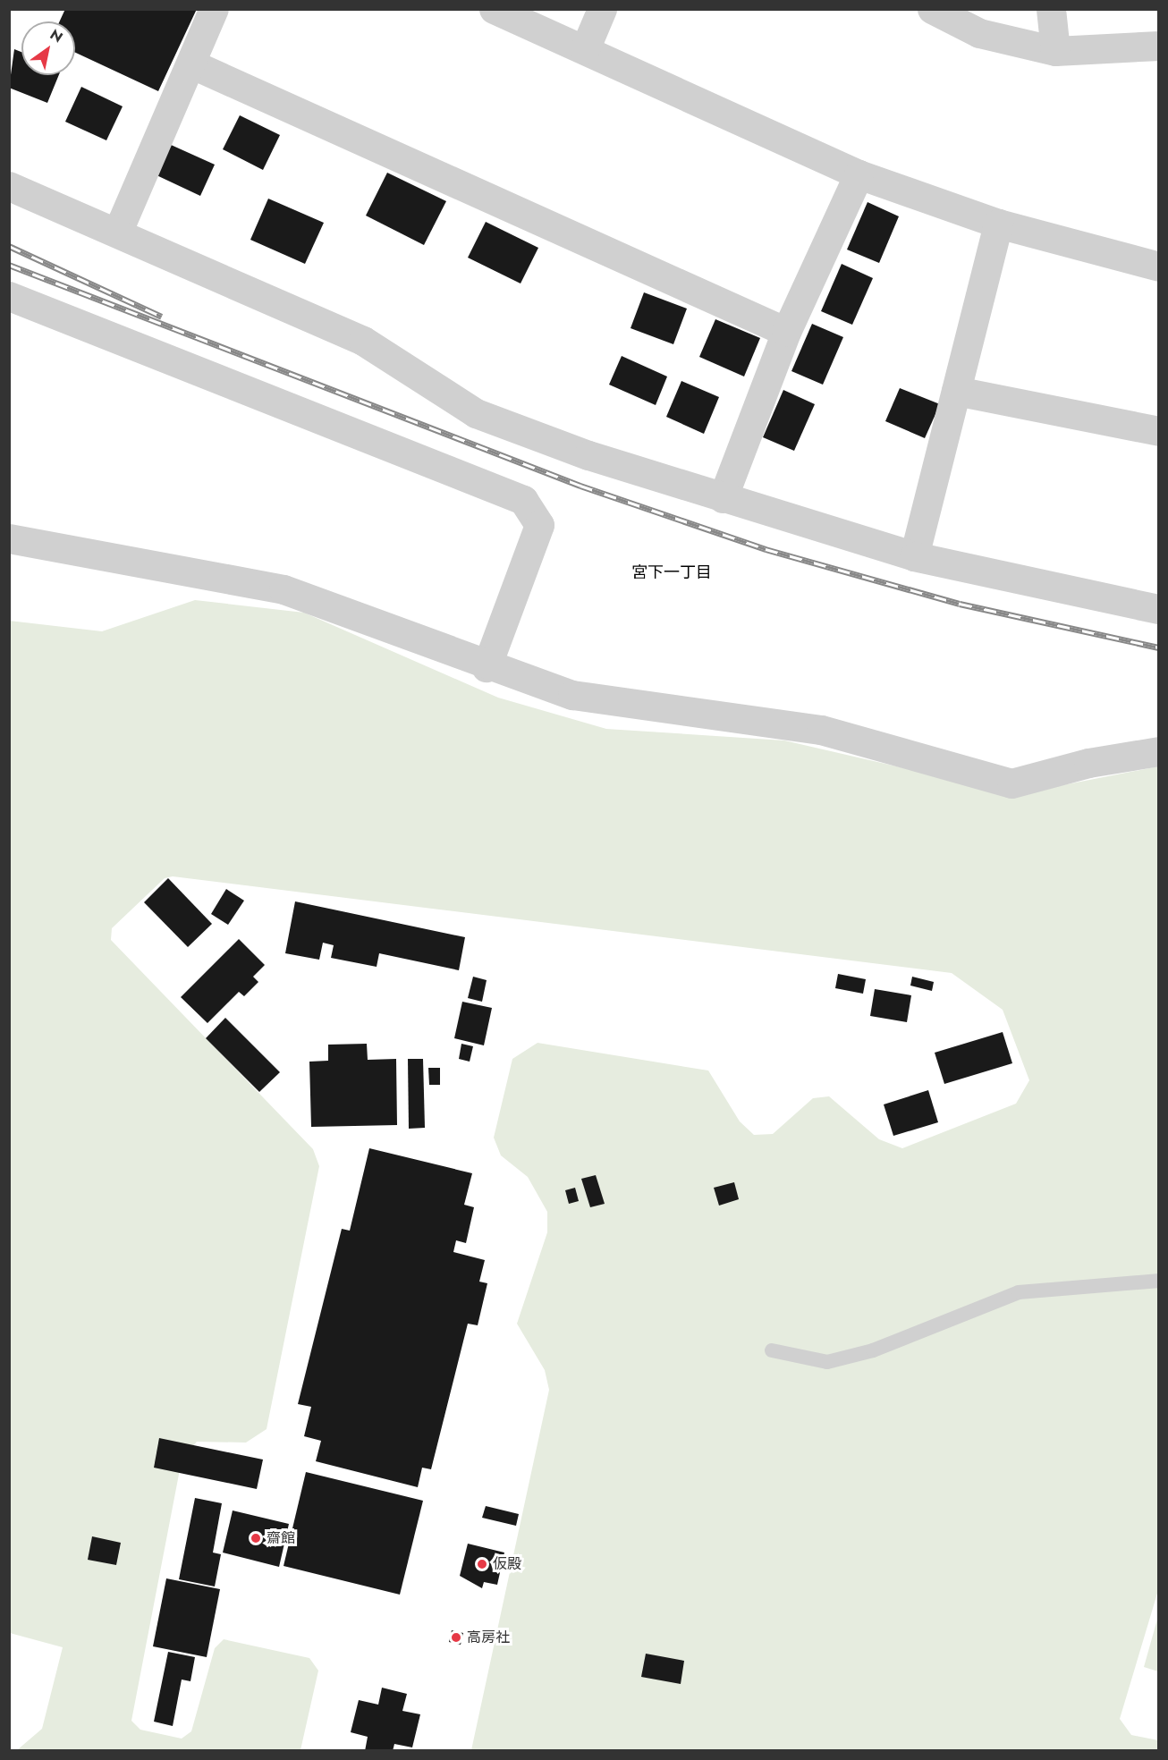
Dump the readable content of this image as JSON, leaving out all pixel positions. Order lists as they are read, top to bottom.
{
  "districts": ["宮下一丁目"],
  "places": ["齋館", "仮殿", "高房社"],
  "north": "top right"
}
